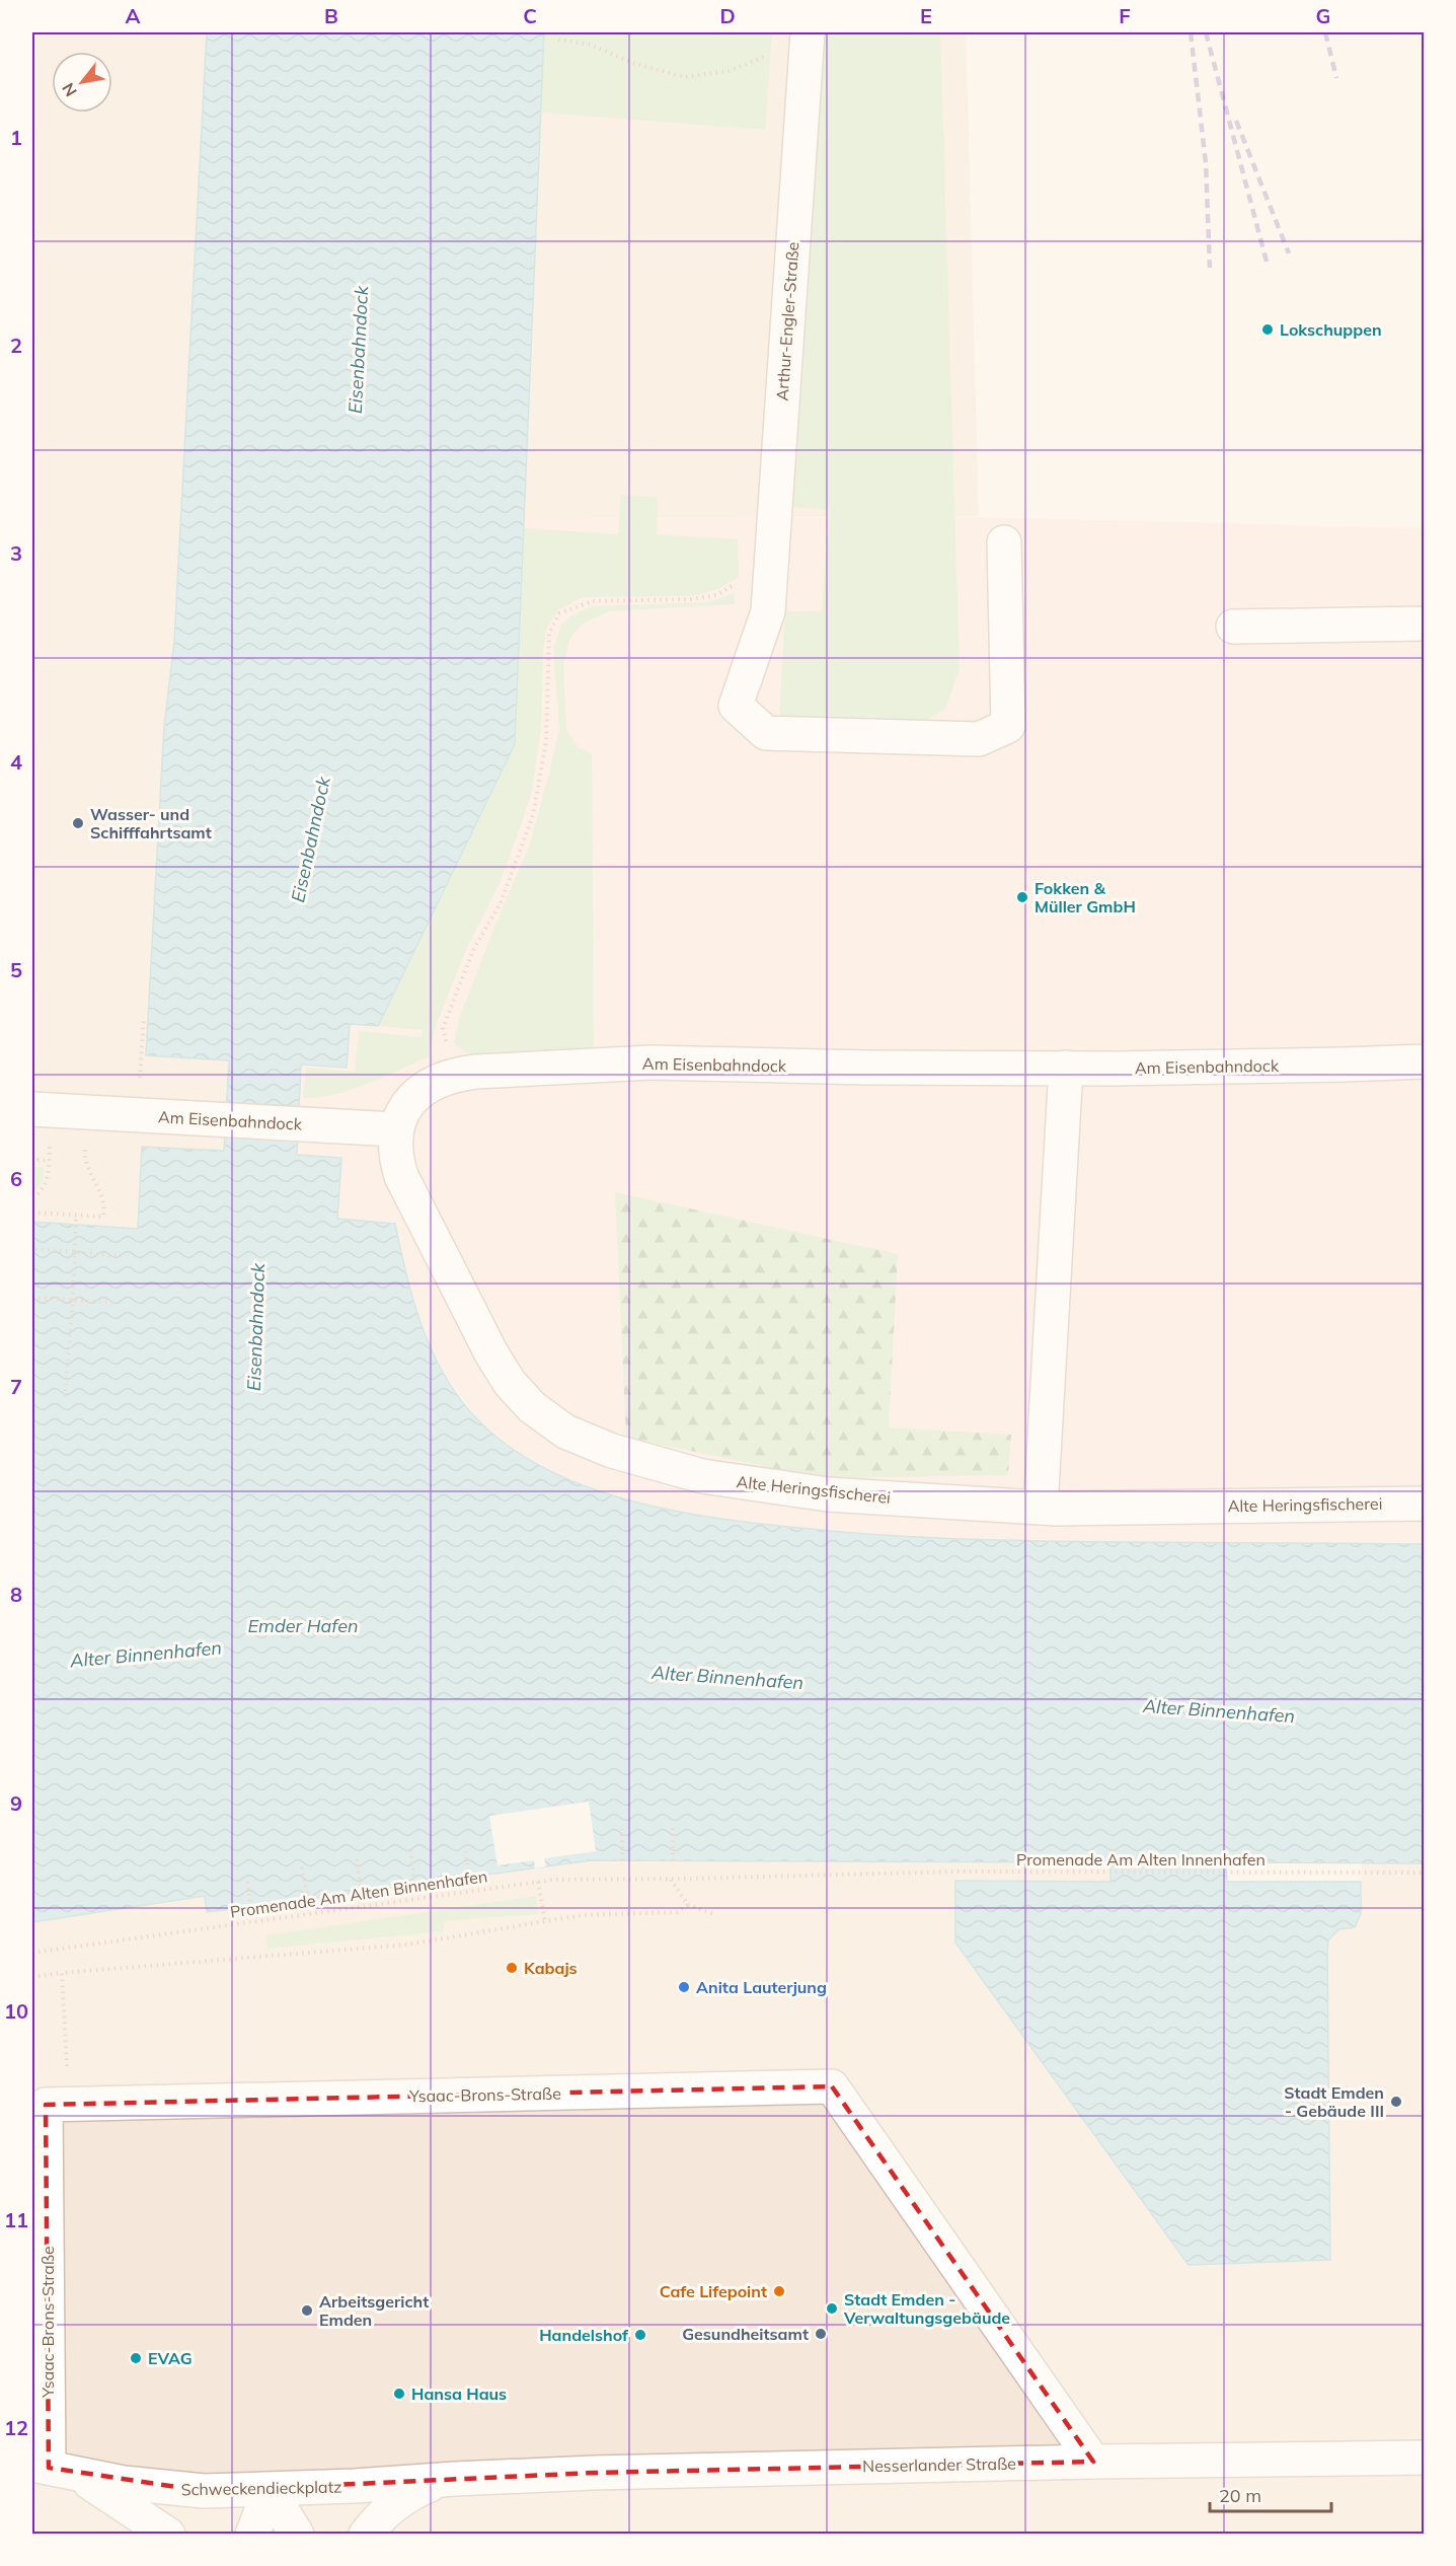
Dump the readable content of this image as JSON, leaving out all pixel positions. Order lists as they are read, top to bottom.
{
  "streets": {
    "street": [
      "Arthur-Engler-Straße",
      "Am Eisenbahndock",
      "Alte Heringsfischerei",
      "Ysaac-Brons-Straße",
      "Nesserlander Straße",
      "Schweckendieckplatz"
    ],
    "path": ["Promenade Am Alten Innenhafen", "Promenade Am Alten Binnenhafen"]
  },
  "crossings": [
    ["Am Eisenbahndock", "Alte Heringsfischerei"],
    ["Promenade Am Alten Innenhafen", "Promenade Am Alten Binnenhafen"],
    ["Ysaac-Brons-Straße", "Nesserlander Straße"],
    ["Ysaac-Brons-Straße", "Schweckendieckplatz"],
    ["Nesserlander Straße", "Schweckendieckplatz"]
  ],
  "water": ["Eisenbahndock", "Emder Hafen", "Alter Binnenhafen"],
  "places": [
    "Lokschuppen",
    "Wasser- und Schifffahrtsamt",
    "Fokken & Müller GmbH",
    "Kabajs",
    "Anita Lauterjung",
    "Stadt Emden - Gebäude III",
    "Cafe Lifepoint",
    "Stadt Emden - Verwaltungsgebäude",
    "Arbeitsgericht Emden",
    "Gesundheitsamt",
    "Handelshof",
    "EVAG",
    "Hansa Haus"
  ],
  "scale_bar": "20 m",
  "north": "bottom left",
  "grid": {
    "columns": [
      "A",
      "B",
      "C",
      "D",
      "E",
      "F",
      "G"
    ],
    "rows": [
      "1",
      "2",
      "3",
      "4",
      "5",
      "6",
      "7",
      "8",
      "9",
      "10",
      "11",
      "12"
    ]
  }
}
